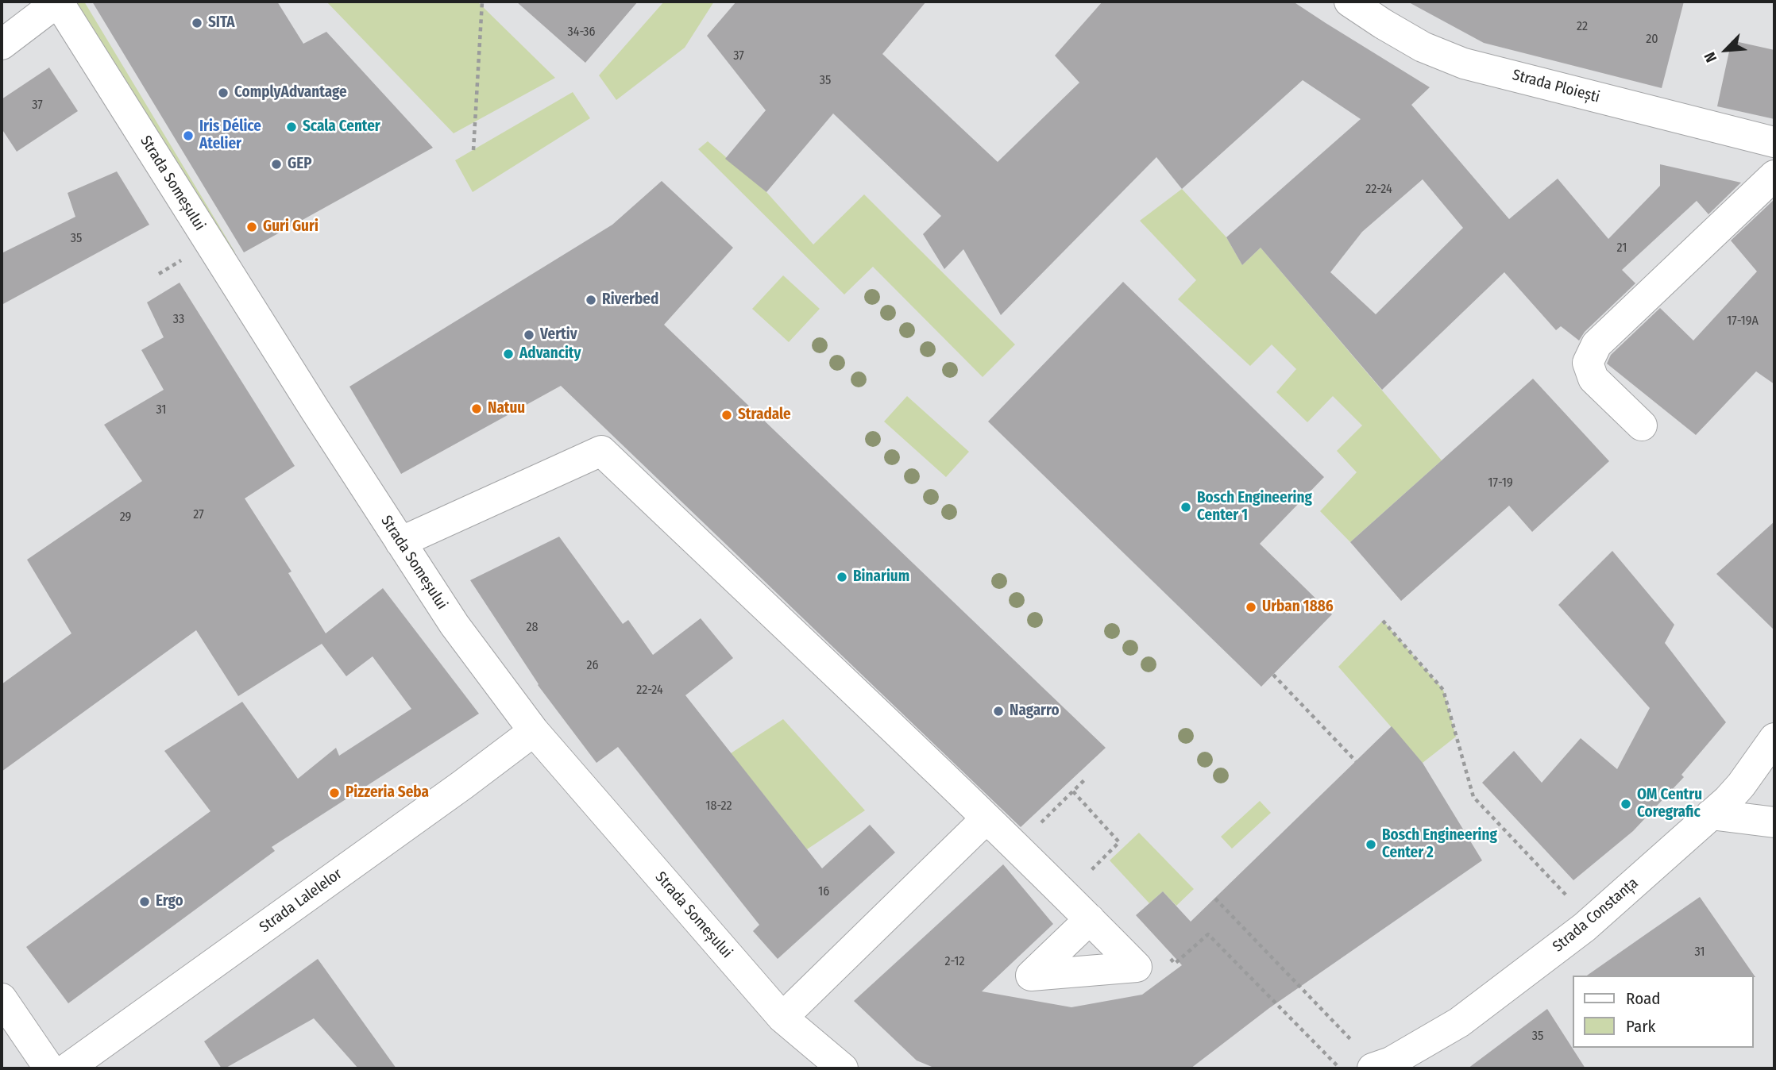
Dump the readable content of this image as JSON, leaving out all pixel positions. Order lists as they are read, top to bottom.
{
  "streets": {
    "street": [
      "Strada Ploiești",
      "Strada Someșului",
      "Strada Lalelelor",
      "Strada Constanța"
    ]
  },
  "crossings": [
    ["Strada Someșului", "Strada Lalelelor"]
  ],
  "places": [
    "SITA",
    "ComplyAdvantage",
    "Scala Center",
    "Iris Délice Atelier",
    "GEP",
    "Guri Guri",
    "Riverbed",
    "Vertiv",
    "Advancity",
    "Natuu",
    "Stradale",
    "Bosch Engineering Center 1",
    "Binarium",
    "Urban 1886",
    "Nagarro",
    "Pizzeria Seba",
    "OM Centru Coregrafic",
    "Bosch Engineering Center 2",
    "Ergo"
  ],
  "house_numbers": [
    "22",
    "34-36",
    "20",
    "37",
    "35",
    "37",
    "22-24",
    "35",
    "21",
    "33",
    "17-19A",
    "31",
    "17-19",
    "27",
    "29",
    "28",
    "26",
    "22-24",
    "18-22",
    "16",
    "31",
    "2-12",
    "35"
  ],
  "legend": ["Road", "Park"],
  "north": "bottom left"
}
